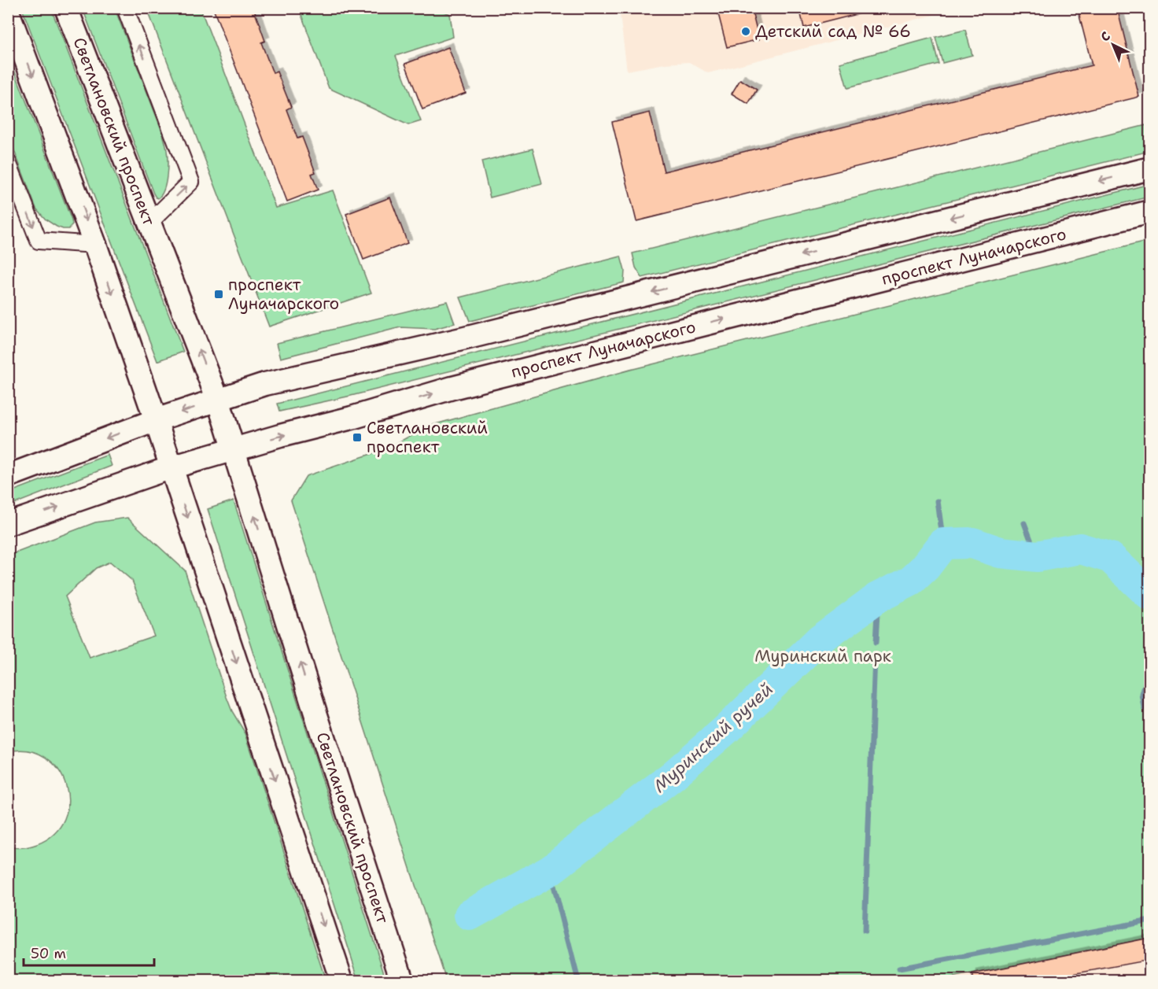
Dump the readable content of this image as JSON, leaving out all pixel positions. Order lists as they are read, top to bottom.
{
  "streets": {
    "main road": ["Светлановский проспект", "проспект Луначарского"]
  },
  "crossings": [
    ["Светлановский проспект", "проспект Луначарского"]
  ],
  "water": ["Муринский ручей"],
  "parks": ["Муринский парк"],
  "places": {
    "other": ["Детский сад № 66"],
    "transit": ["проспект Луначарского", "Светлановский проспект"]
  },
  "scale_bar": "50 m",
  "north": "top left"
}
